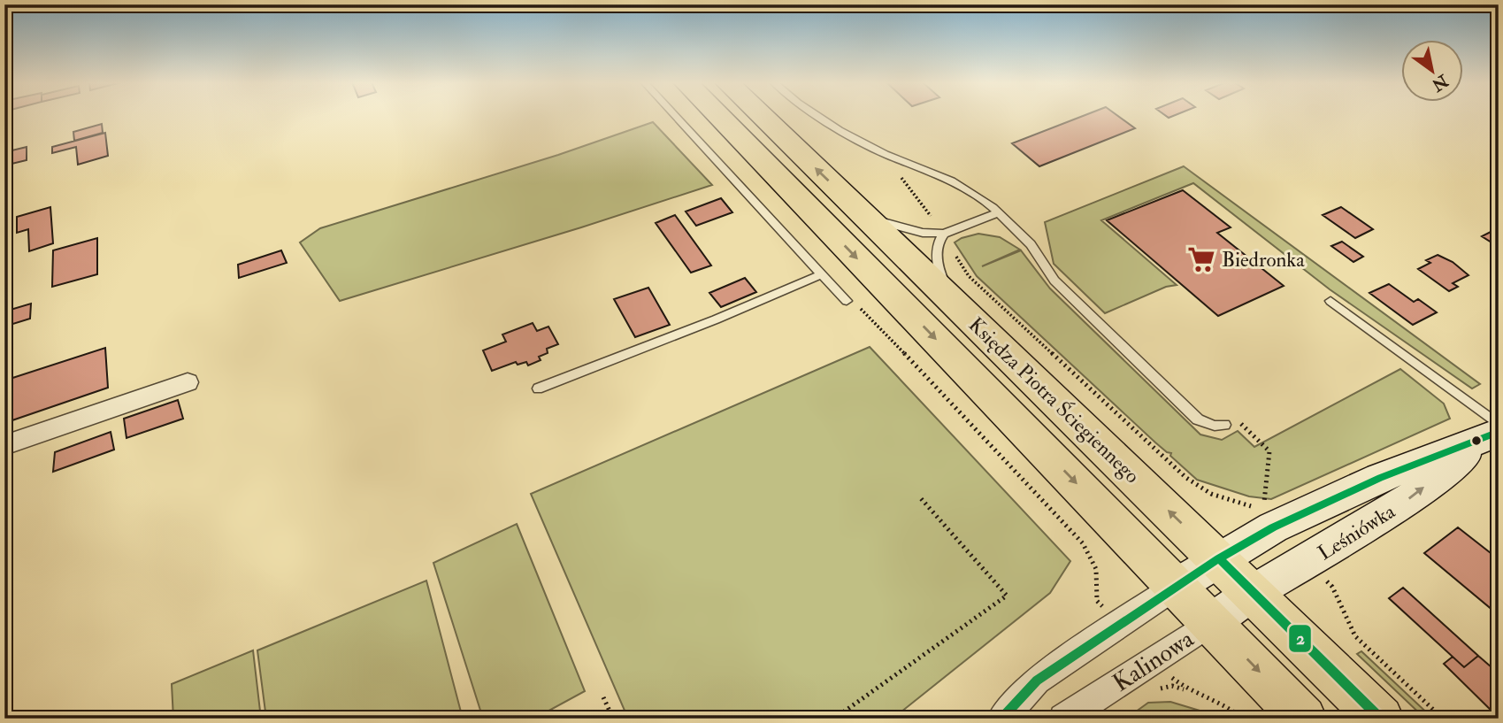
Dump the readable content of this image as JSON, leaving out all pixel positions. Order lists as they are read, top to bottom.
{
  "streets": {
    "main road": ["Księdza Piotra Ściegiennego"],
    "street": ["Leśniówka", "Kalinowa"]
  },
  "crossings": [
    ["Księdza Piotra Ściegiennego", "Leśniówka"],
    ["Księdza Piotra Ściegiennego", "Kalinowa"],
    ["Leśniówka", "Kalinowa"]
  ],
  "places": {
    "supermarket": ["Biedronka"]
  },
  "lines": ["transit line 2"],
  "north": "bottom right"
}
